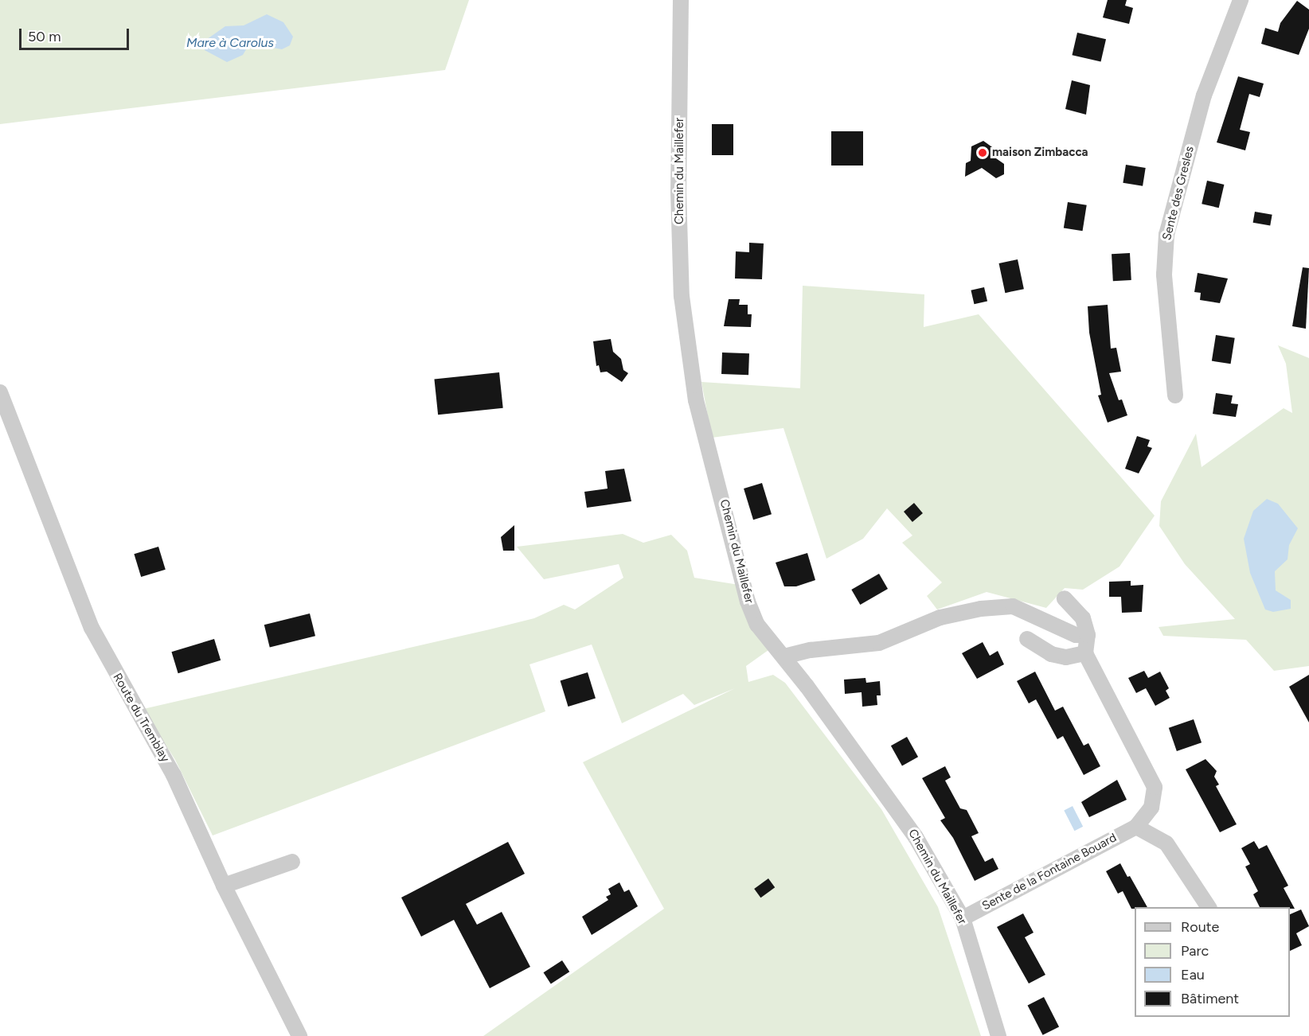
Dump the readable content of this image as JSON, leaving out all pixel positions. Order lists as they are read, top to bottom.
{
  "streets": {
    "street": [
      "Chemin du Maillefer",
      "Sente des Gresles",
      "Route du Tremblay",
      "Sente de la Fontaine Bouard"
    ]
  },
  "crossings": [
    ["Chemin du Maillefer", "Sente de la Fontaine Bouard"]
  ],
  "water": ["Mare à Carolus"],
  "places": ["maison Zimbacca"],
  "legend": [
    "Route",
    "Parc",
    "Eau",
    "Bâtiment"
  ],
  "scale_bar": "50 m"
}
